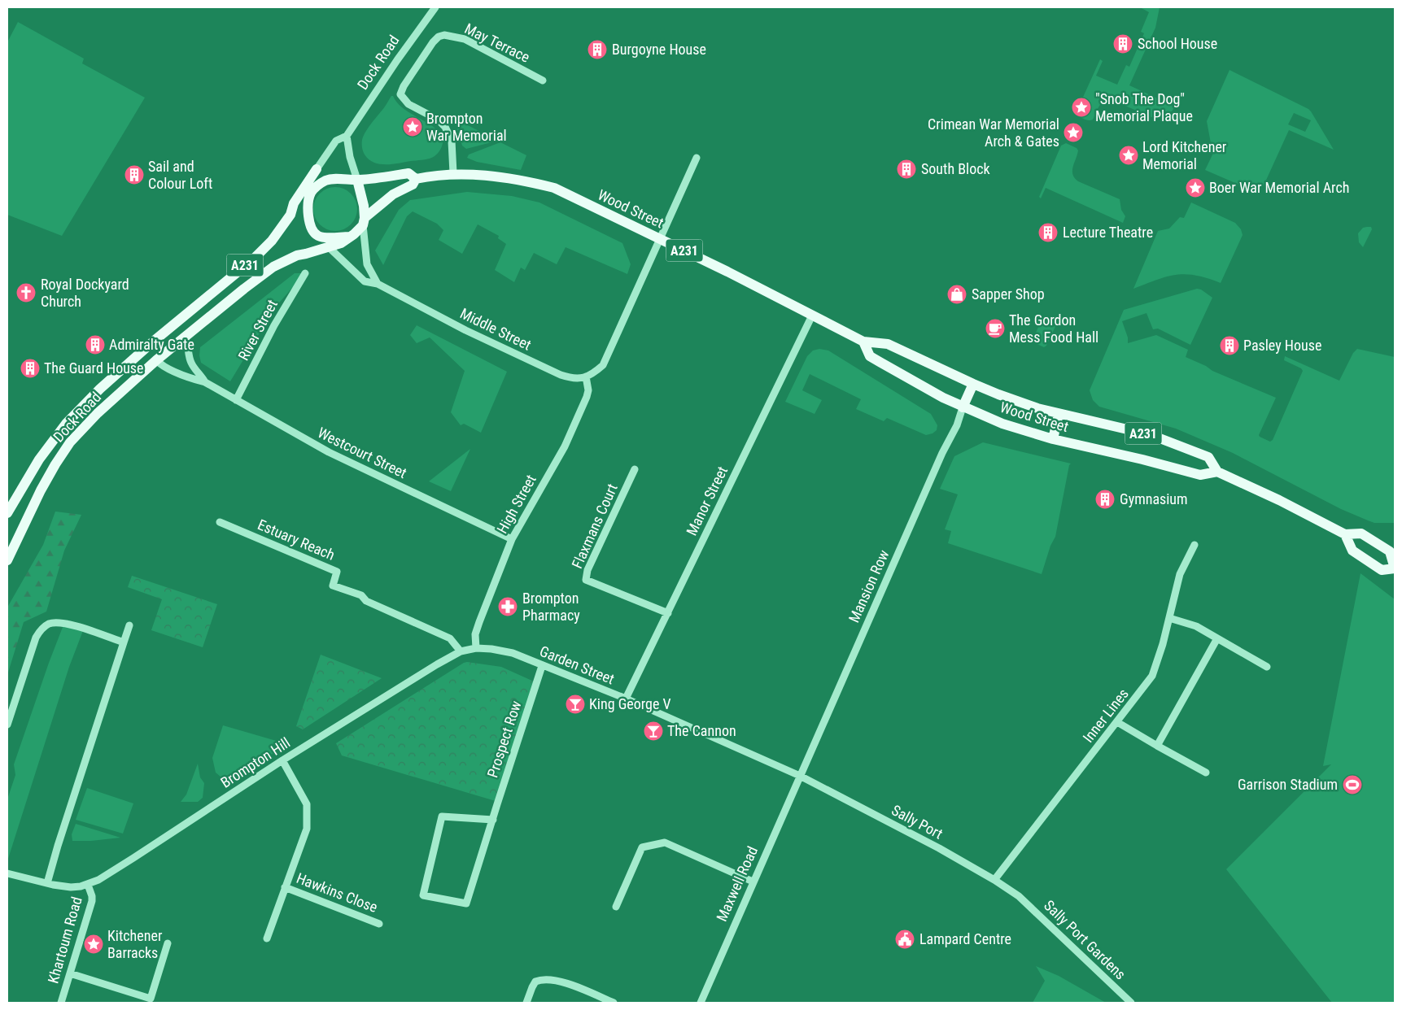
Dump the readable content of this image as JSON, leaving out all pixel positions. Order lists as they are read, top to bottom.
{
  "streets": {
    "main road": ["Dock Road", "Wood Street", "A231"],
    "street": [
      "May Terrace",
      "Middle Street",
      "River Street",
      "Westcourt Street",
      "Manor Street",
      "High Street",
      "Flaxmans Court",
      "Estuary Reach",
      "Mansion Row",
      "Garden Street",
      "Inner Lines",
      "Prospect Row",
      "Brompton Hill",
      "Sally Port",
      "Maxwell Road",
      "Hawkins Close",
      "Khartoum Road",
      "Sally Port Gardens"
    ]
  },
  "crossings": [
    ["May Terrace", "Wood Street"],
    ["Dock Road", "Wood Street"],
    ["Dock Road", "Middle Street"],
    ["Dock Road", "Westcourt Street"],
    ["Wood Street", "Manor Street"],
    ["Wood Street", "Mansion Row"],
    ["Middle Street", "High Street"],
    ["River Street", "Westcourt Street"],
    ["Westcourt Street", "High Street"],
    ["Manor Street", "Flaxmans Court"],
    ["Manor Street", "Garden Street"],
    ["High Street", "Garden Street"],
    ["High Street", "Brompton Hill"],
    ["Estuary Reach", "Brompton Hill"],
    ["Mansion Row", "Garden Street"],
    ["Mansion Row", "Sally Port"],
    ["Mansion Row", "Maxwell Road"],
    ["Garden Street", "Prospect Row"],
    ["Garden Street", "Brompton Hill"],
    ["Garden Street", "Sally Port"],
    ["Garden Street", "Maxwell Road"],
    ["Inner Lines", "Sally Port"],
    ["Brompton Hill", "Hawkins Close"],
    ["Brompton Hill", "Khartoum Road"],
    ["Sally Port", "Maxwell Road"],
    ["Sally Port", "Sally Port Gardens"]
  ],
  "places": {
    "building": [
      "School House",
      "Burgoyne House",
      "South Block",
      "Sail and Colour Loft",
      "Lecture Theatre",
      "Admiralty Gate",
      "Pasley House",
      "The Guard House",
      "Gymnasium"
    ],
    "place": [
      "\"Snob The Dog\" Memorial Plaque",
      "Brompton War Memorial",
      "Crimean War Memorial Arch & Gates",
      "Lord Kitchener Memorial",
      "Boer War Memorial Arch",
      "Kitchener Barracks"
    ],
    "church": ["Royal Dockyard Church"],
    "shop": ["Sapper Shop"],
    "cafe": ["The Gordon Mess Food Hall"],
    "pharmacy": ["Brompton Pharmacy"],
    "bar": ["King George V", "The Cannon"],
    "sports": ["Garrison Stadium"],
    "public building": ["Lampard Centre"]
  }
}
